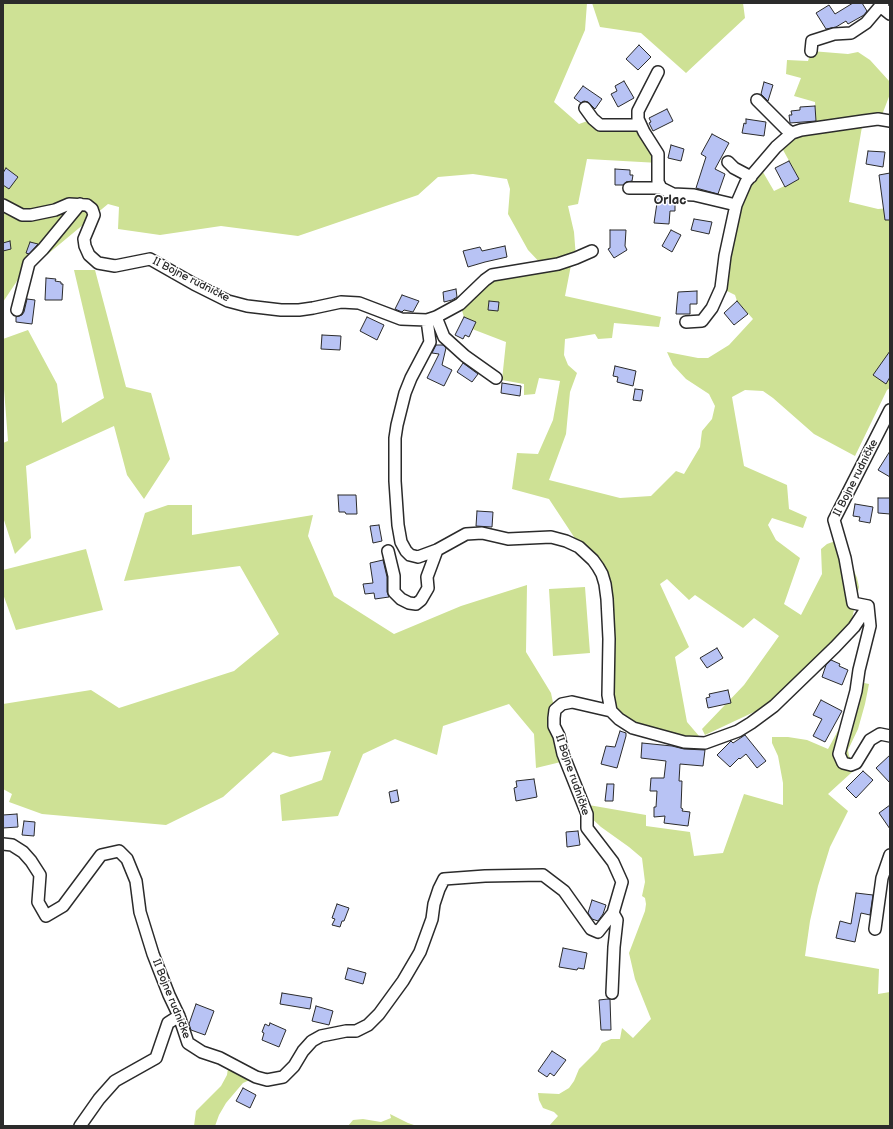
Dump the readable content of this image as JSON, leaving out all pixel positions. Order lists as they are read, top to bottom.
{
  "streets": {
    "street": ["II Bojne rudničke"]
  },
  "districts": ["Orlac"]
}
